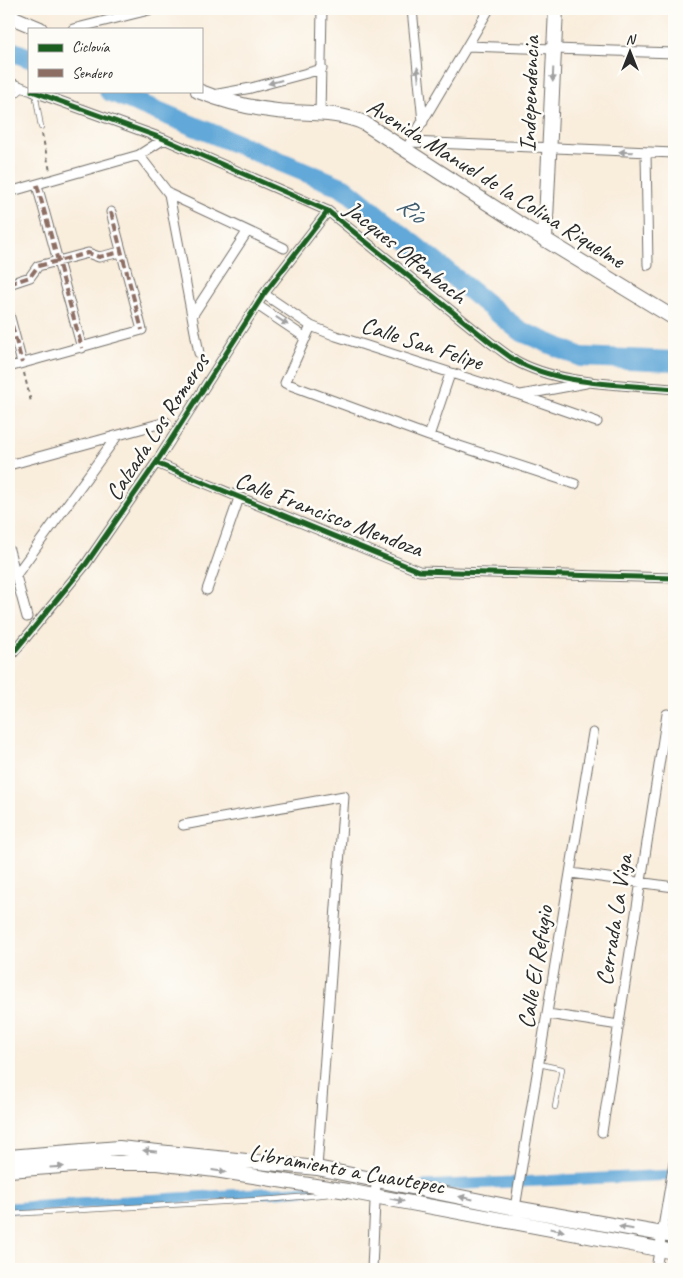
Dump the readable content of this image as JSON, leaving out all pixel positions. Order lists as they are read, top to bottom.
{
  "streets": {
    "main road": ["Independencia", "Avenida Manuel de la Colina Riquelme", "Libramiento a Cuautepec"],
    "street": [
      "Jacques Offenbach",
      "Calle San Felipe",
      "Calzada Los Romeros",
      "Calle Francisco Mendoza",
      "Cerrada La Viga",
      "Calle El Refugio"
    ]
  },
  "crossings": [
    ["Independencia", "Avenida Manuel de la Colina Riquelme"],
    ["Jacques Offenbach", "Calzada Los Romeros"],
    ["Calle San Felipe", "Calzada Los Romeros"],
    ["Calzada Los Romeros", "Calle Francisco Mendoza"],
    ["Calle El Refugio", "Libramiento a Cuautepec"]
  ],
  "one_way": ["Independencia"],
  "water": ["Río"],
  "legend": ["Ciclovía", "Sendero"],
  "north": "top"
}
